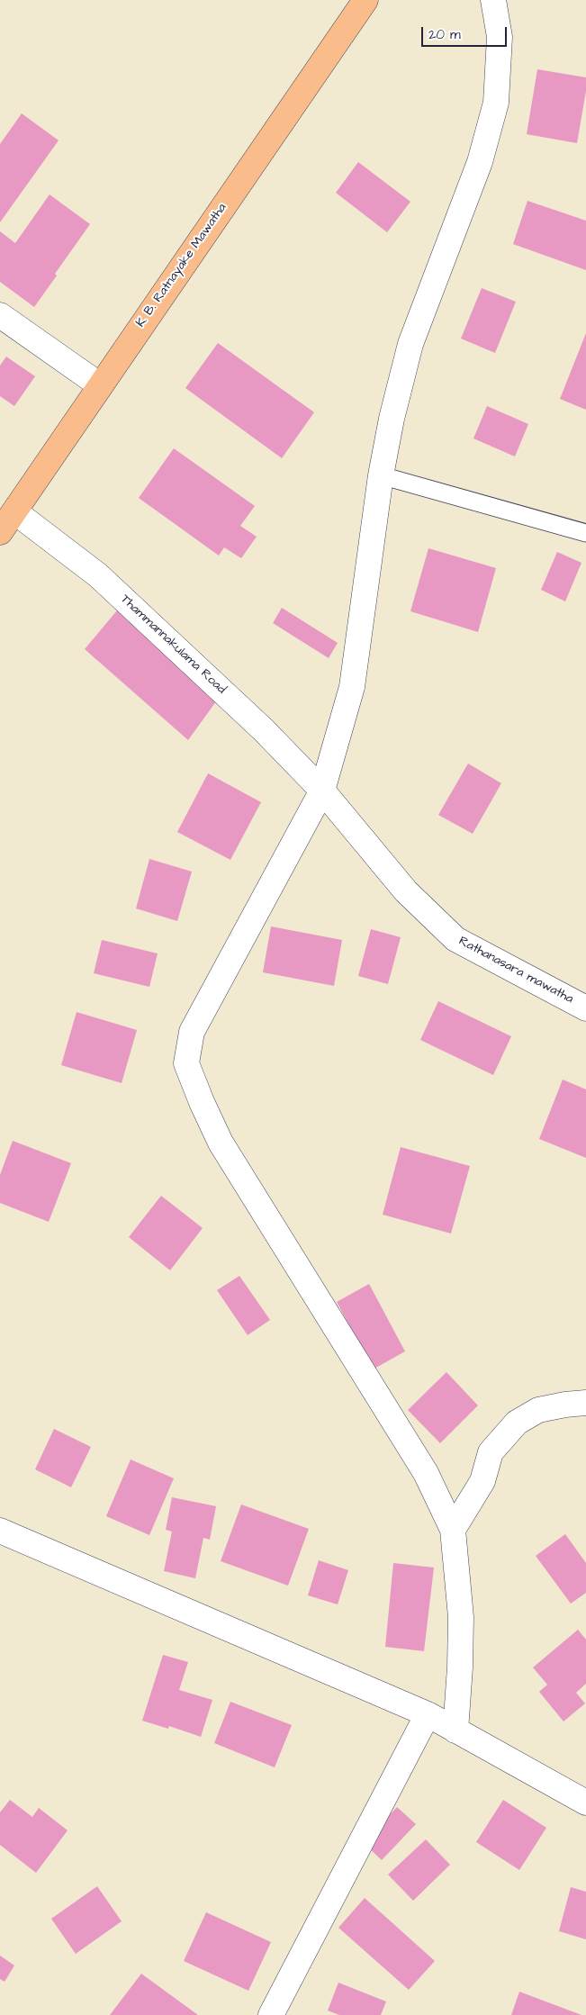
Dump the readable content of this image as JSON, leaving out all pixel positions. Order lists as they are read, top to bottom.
{
  "streets": {
    "highway": ["K. B. Ratnayake Mawatha"],
    "street": ["Thammannakulama Road", "Rathanasara mawatha"]
  },
  "crossings": [
    ["K. B. Ratnayake Mawatha", "Thammannakulama Road"],
    ["Thammannakulama Road", "Rathanasara mawatha"]
  ],
  "scale_bar": "20 m"
}
